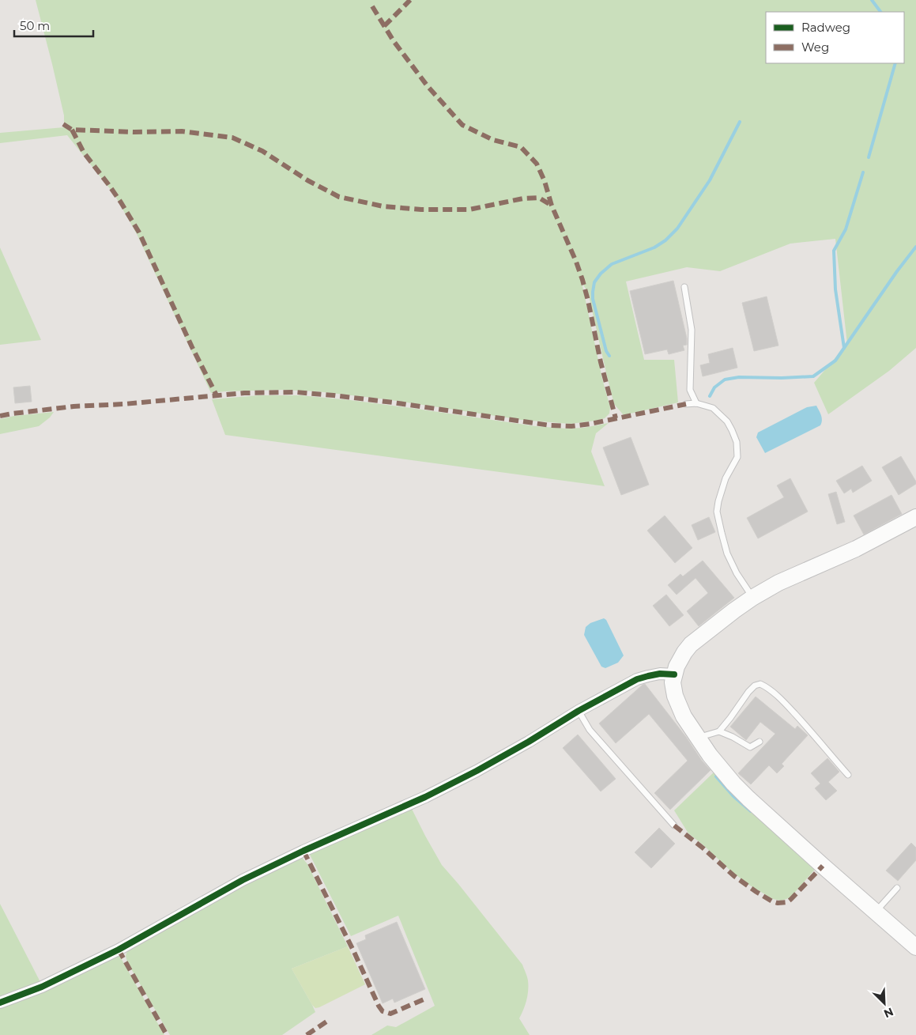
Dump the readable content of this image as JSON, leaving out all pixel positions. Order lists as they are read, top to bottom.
{
  "legend": ["Radweg", "Weg"],
  "scale_bar": "50 m",
  "north": "bottom right"
}
